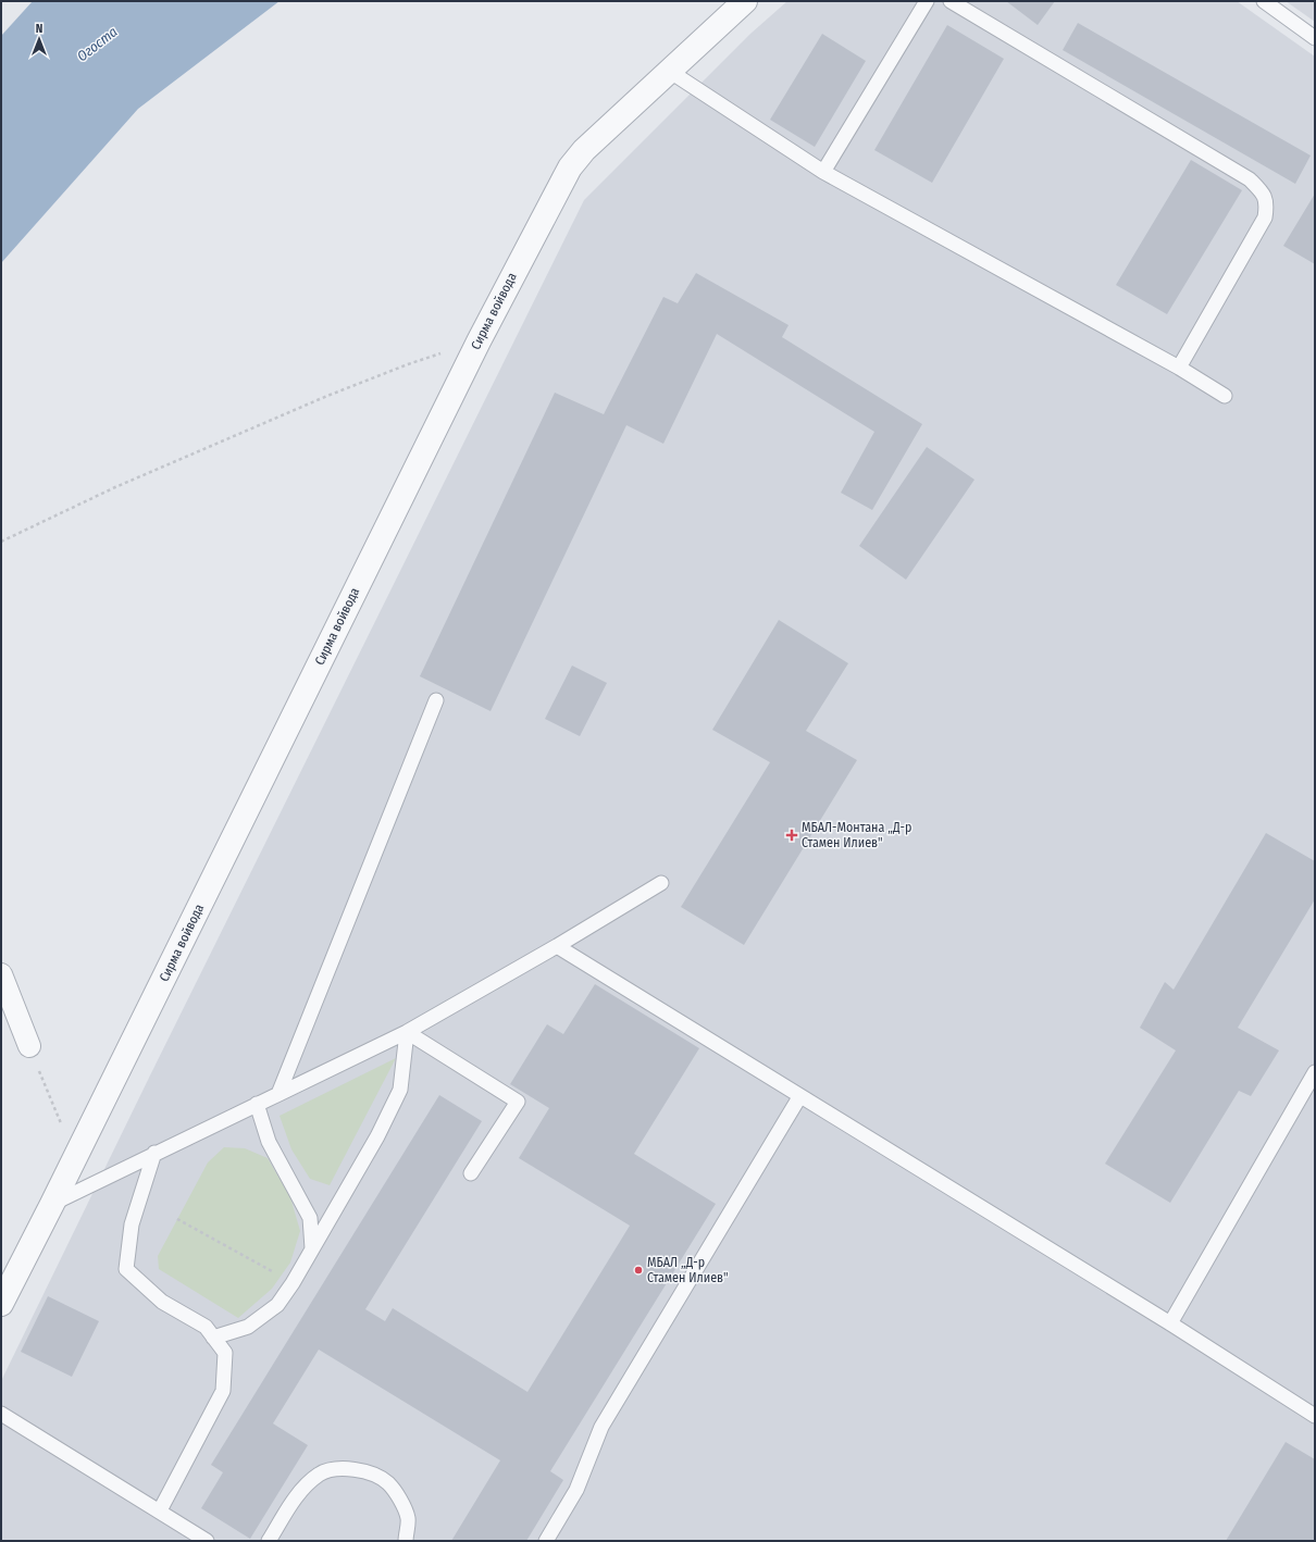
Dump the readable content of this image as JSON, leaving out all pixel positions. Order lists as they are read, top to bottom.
{
  "streets": {
    "street": ["Сирма войвода"]
  },
  "water": ["Огоста"],
  "places": {
    "health": ["МБАЛ-Монтана „Д-р Стамен Илиев\""],
    "other": ["МБАЛ „Д-р Стамен Илиев\""]
  },
  "north": "top"
}
